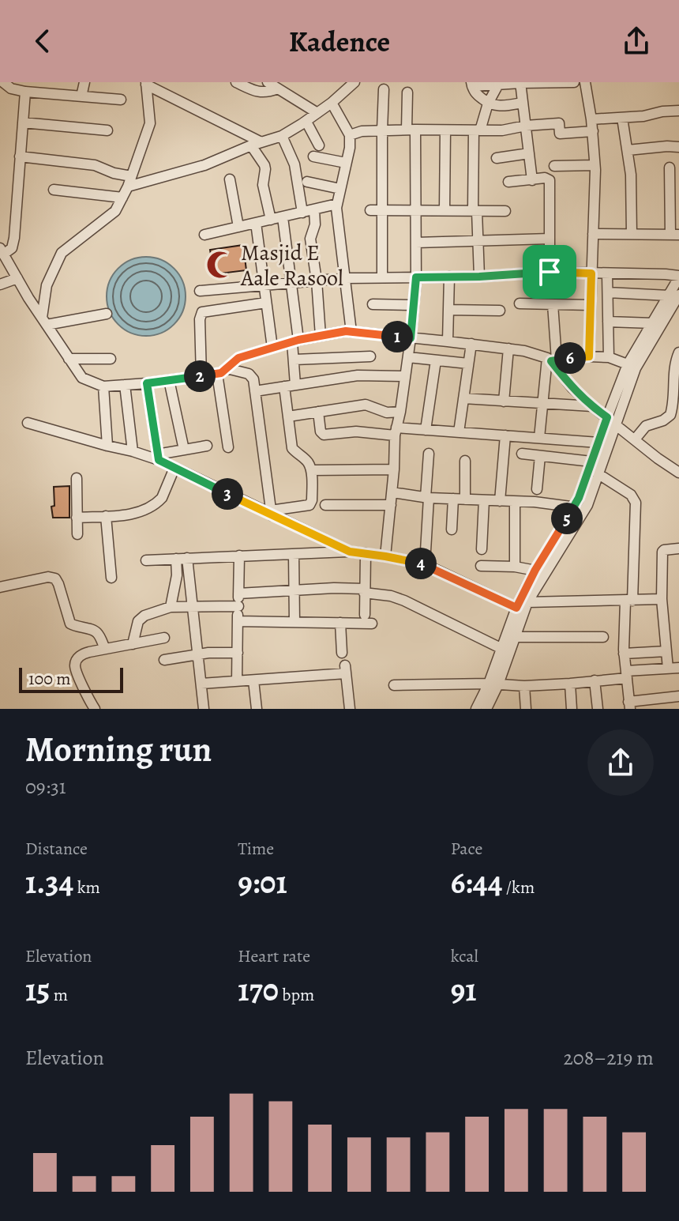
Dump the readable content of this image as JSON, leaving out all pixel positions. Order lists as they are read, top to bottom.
{
  "places": {
    "mosque": ["Masjid E Aale Rasool"]
  },
  "scale_bar": "100 m",
  "page": {
    "header": "Kadence",
    "pins": [
      "1",
      "6",
      "2",
      "3",
      "5",
      "4"
    ],
    "scale": "100 m",
    "heading": ["Morning run", "09:31"],
    "stats": [
      ["Distance", "1.34 km"],
      ["Time", "9:01"],
      ["Pace", "6:44 /km"],
      ["Elevation", "15 m"],
      ["Heart rate", "170 bpm"],
      ["kcal", "91"]
    ],
    "chart": ["Elevation", "208–219 m"]
  }
}
